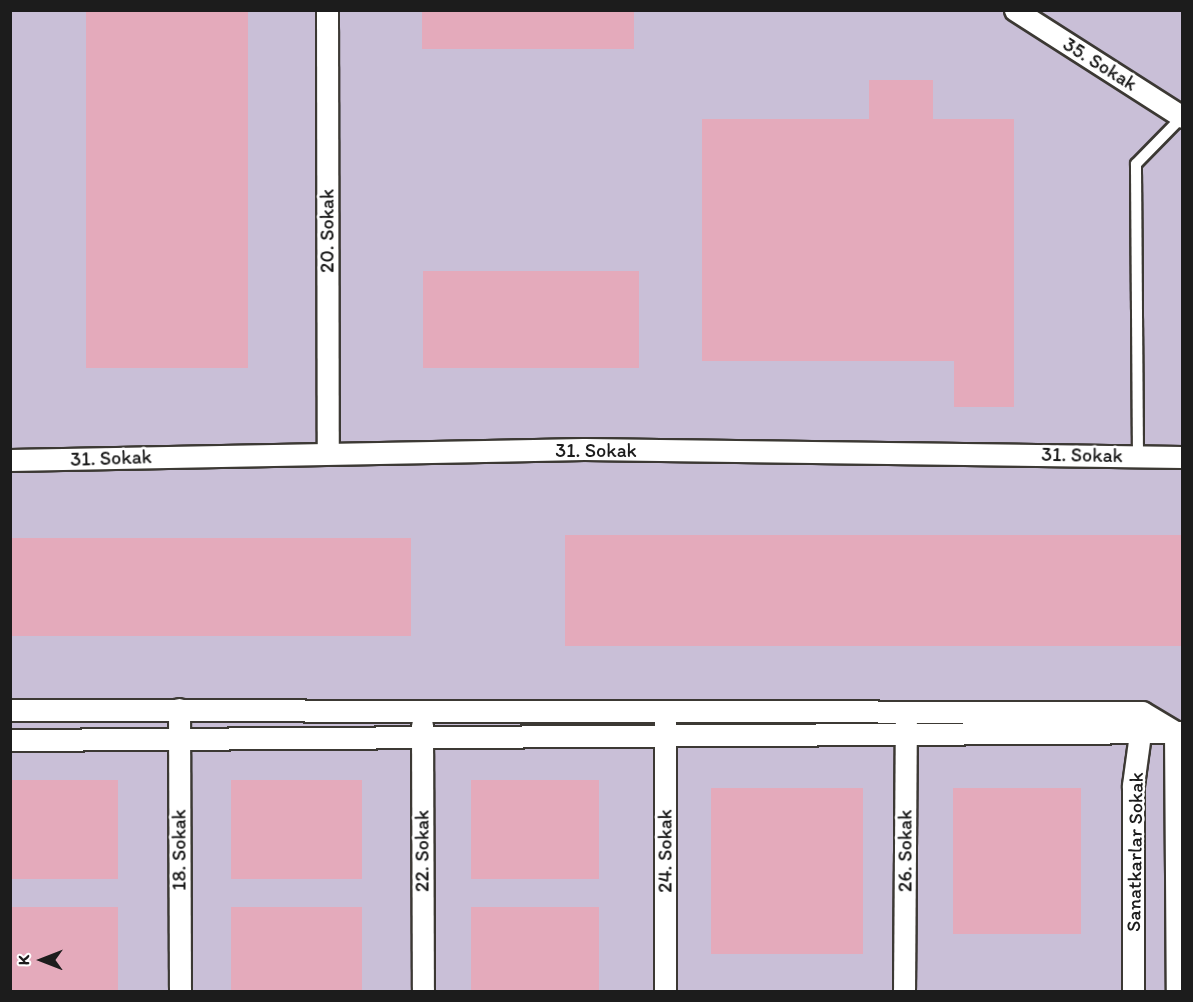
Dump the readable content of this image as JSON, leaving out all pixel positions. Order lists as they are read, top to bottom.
{
  "streets": {
    "street": [
      "35. Sokak",
      "20. Sokak",
      "31. Sokak",
      "18. Sokak",
      "22. Sokak",
      "24. Sokak",
      "26. Sokak",
      "Sanatkarlar Sokak"
    ]
  },
  "crossings": [
    ["20. Sokak", "31. Sokak"]
  ],
  "north": "left"
}
